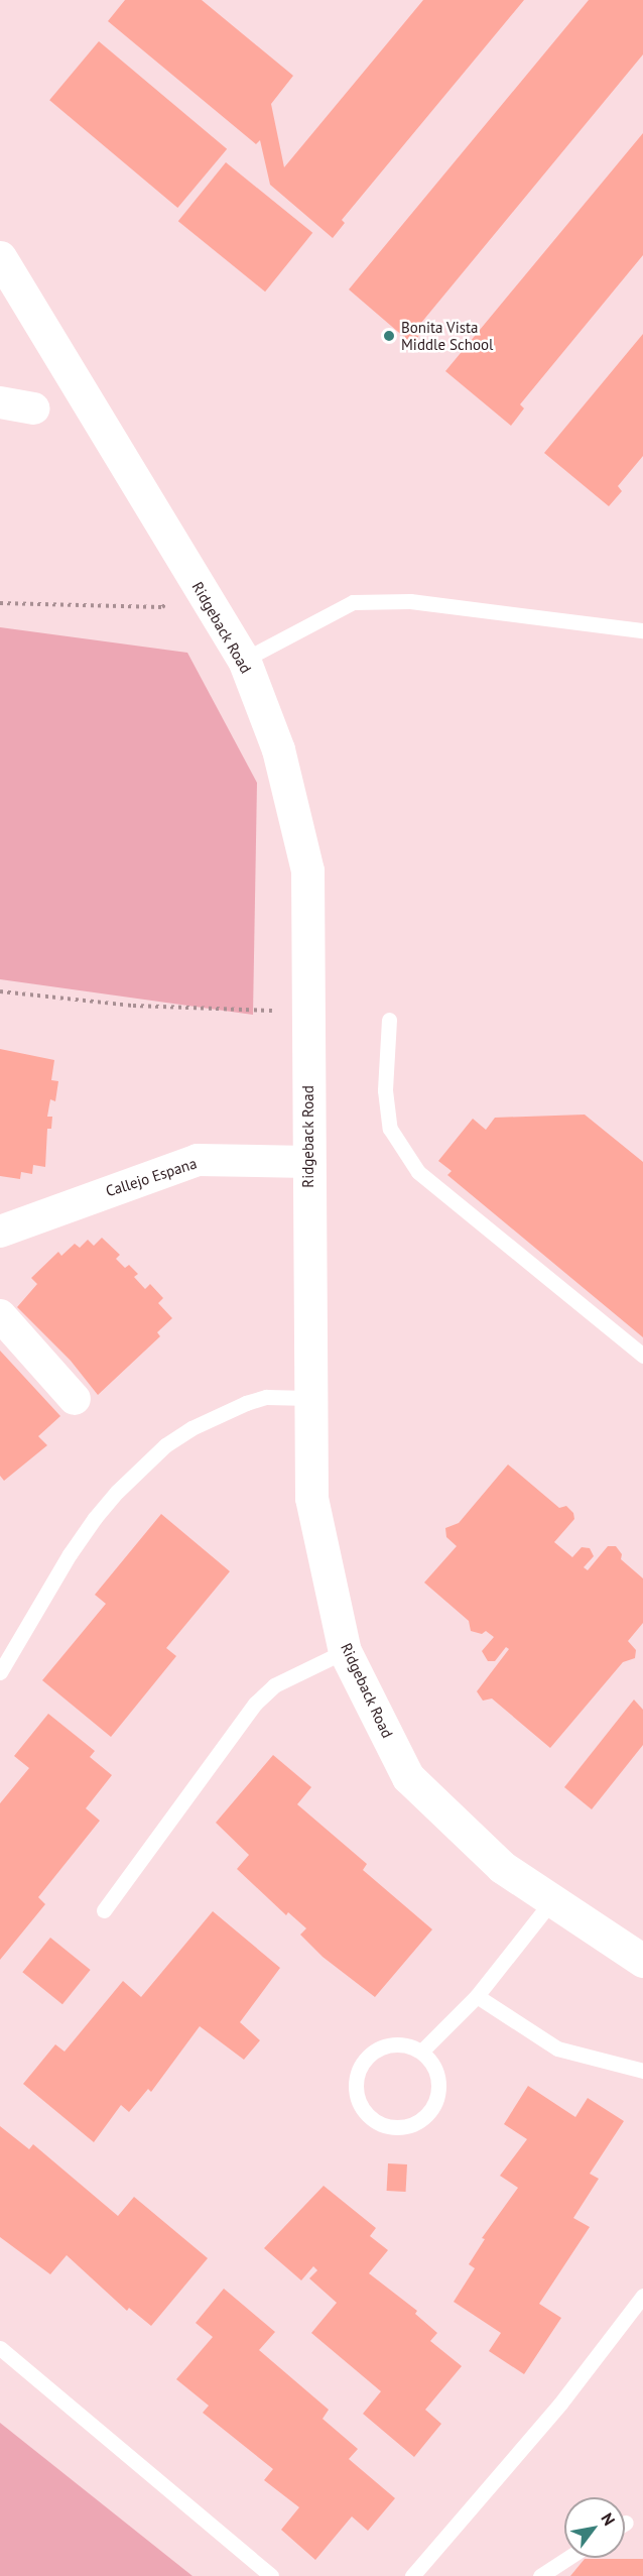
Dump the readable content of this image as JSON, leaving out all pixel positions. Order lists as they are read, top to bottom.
{
  "streets": {
    "street": ["Ridgeback Road", "Callejo Espana"]
  },
  "crossings": [
    ["Ridgeback Road", "Callejo Espana"]
  ],
  "places": ["Bonita Vista Middle School"],
  "north": "top right"
}
